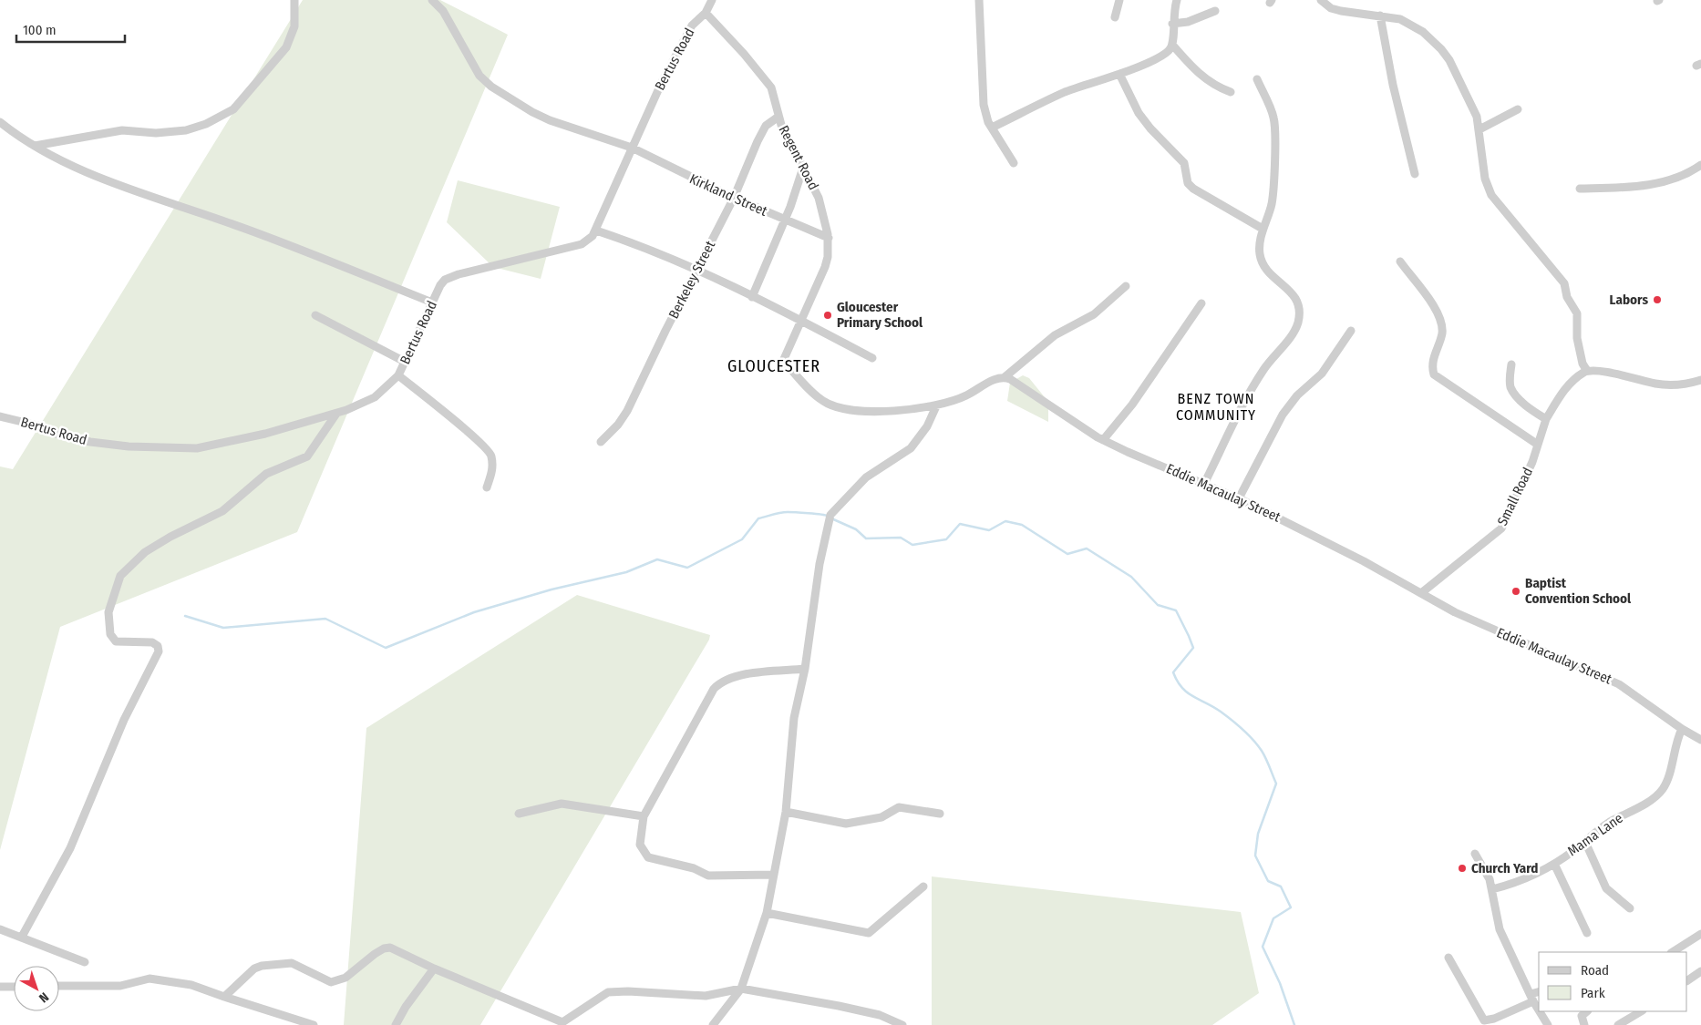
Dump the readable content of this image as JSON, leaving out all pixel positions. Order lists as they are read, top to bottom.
{
  "streets": {
    "street": [
      "Bertus Road",
      "Regent Road",
      "Kirkland Street",
      "Berkeley Street",
      "Eddie Macaulay Street",
      "Small Road",
      "Mama Lane"
    ]
  },
  "crossings": [
    ["Bertus Road", "Regent Road"],
    ["Bertus Road", "Kirkland Street"],
    ["Regent Road", "Kirkland Street"],
    ["Regent Road", "Berkeley Street"],
    ["Kirkland Street", "Berkeley Street"],
    ["Eddie Macaulay Street", "Small Road"],
    ["Eddie Macaulay Street", "Mama Lane"]
  ],
  "districts": ["GLOUCESTER", "BENZ TOWN COMMUNITY"],
  "places": [
    "Labors",
    "Gloucester Primary School",
    "Baptist Convention School",
    "Church Yard"
  ],
  "legend": ["Road", "Park"],
  "scale_bar": "100 m",
  "north": "bottom right"
}
